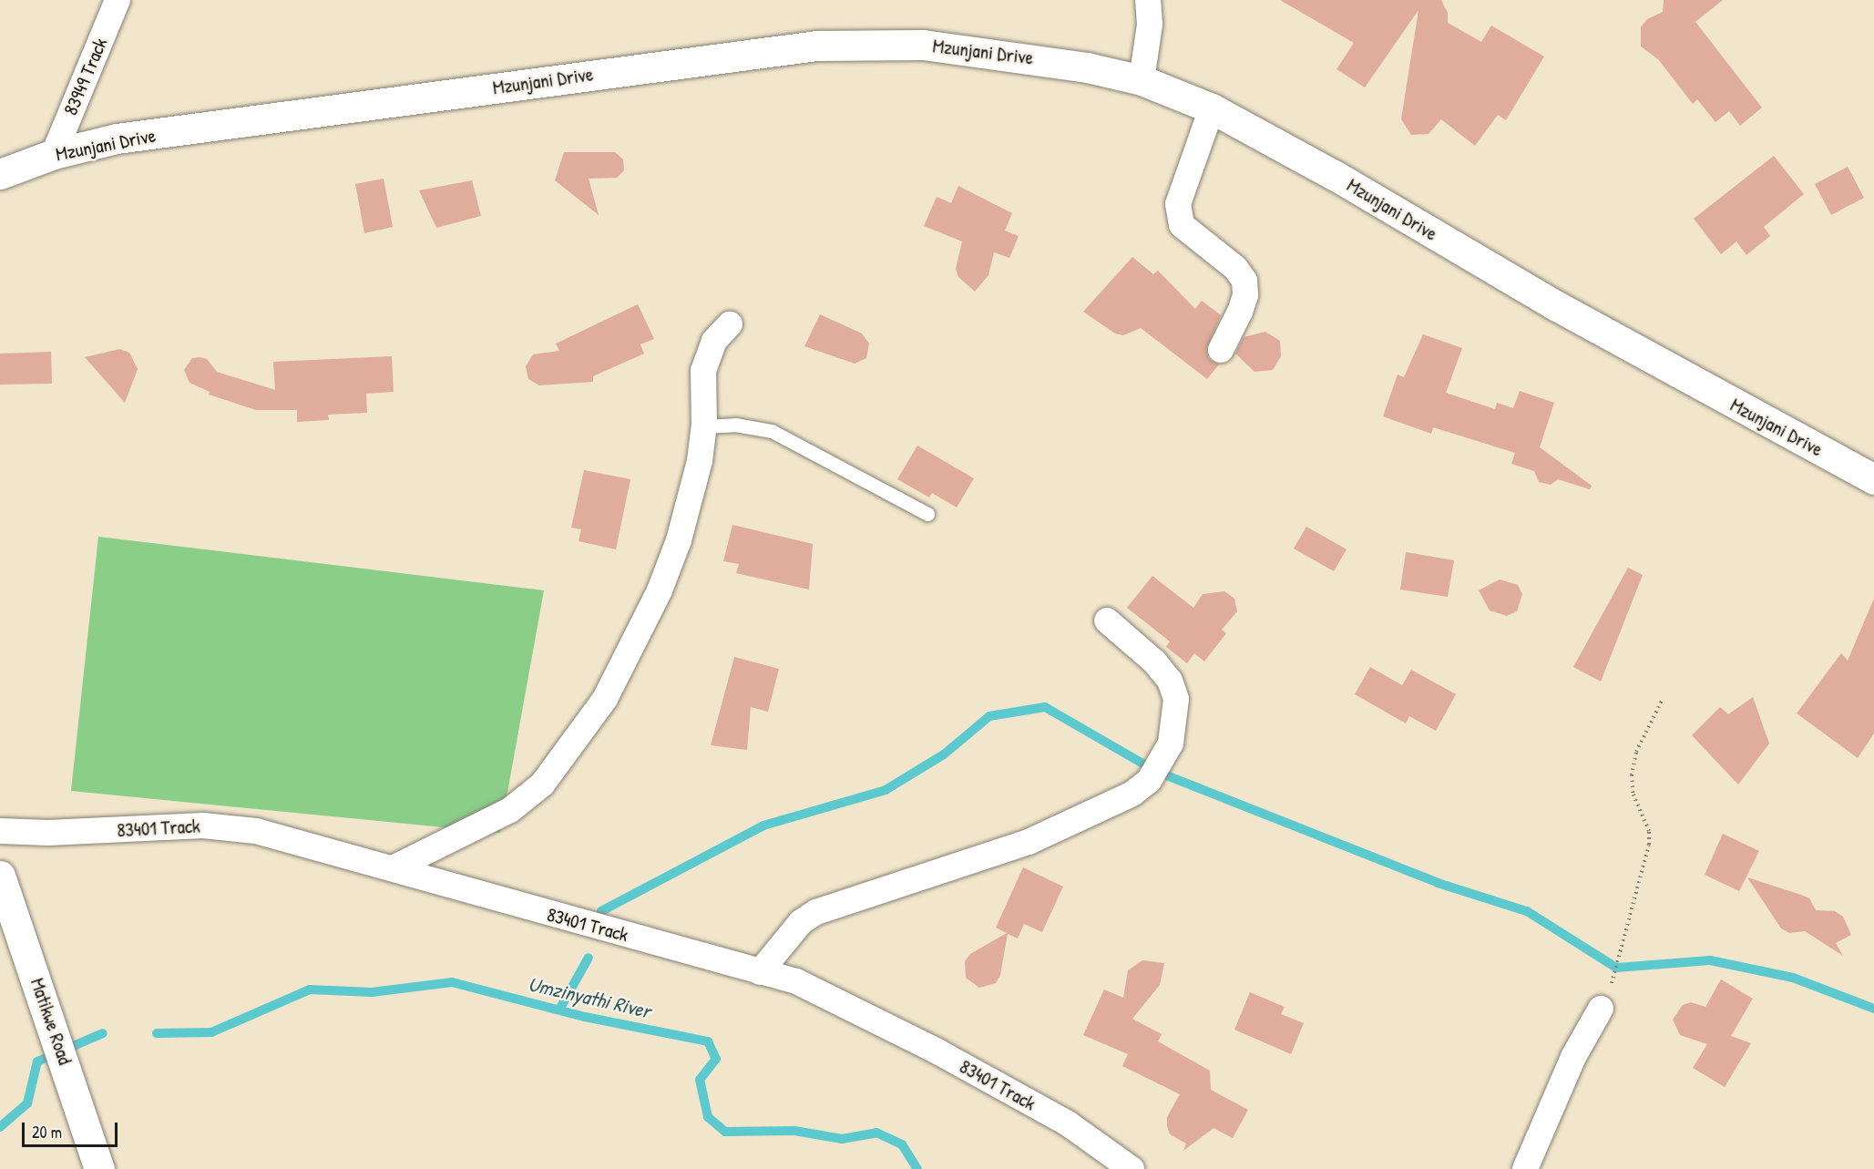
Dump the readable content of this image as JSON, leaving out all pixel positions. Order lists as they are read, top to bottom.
{
  "streets": {
    "main road": ["Mzunjani Drive", "Matikwe Road"],
    "street": ["83949 Track", "83401 Track"]
  },
  "crossings": [
    ["Mzunjani Drive", "83949 Track"]
  ],
  "water": ["Umzinyathi River"],
  "scale_bar": "20 m"
}
